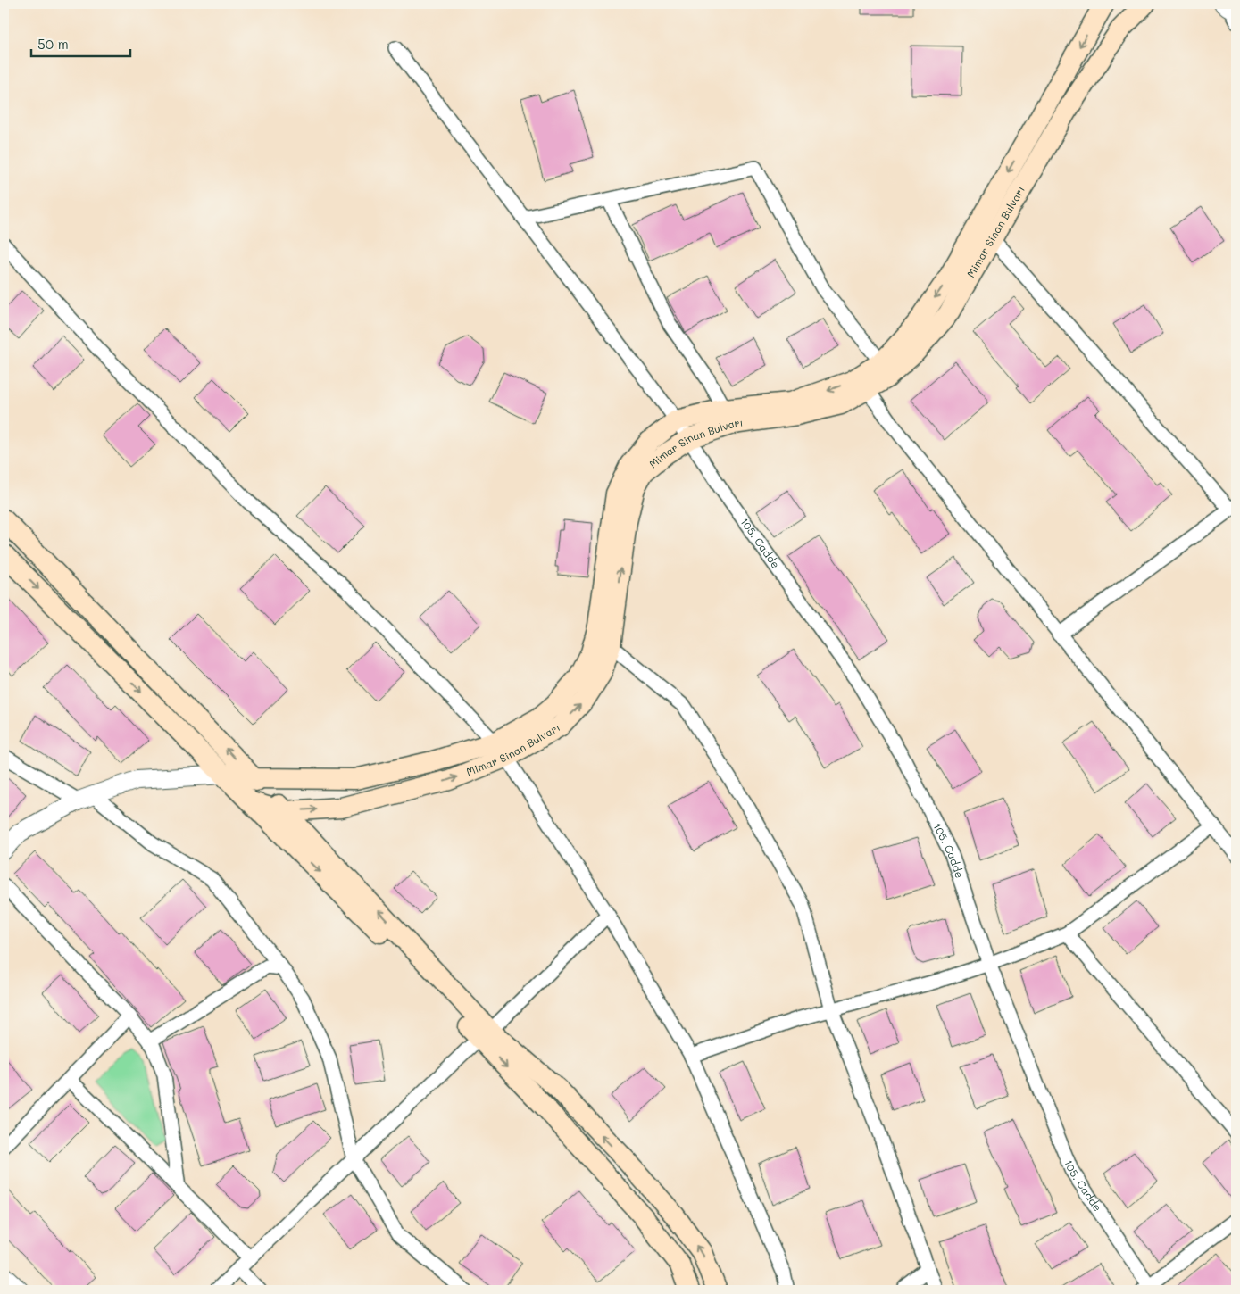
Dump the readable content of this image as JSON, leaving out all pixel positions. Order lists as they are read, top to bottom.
{
  "streets": {
    "main road": ["Mimar Sinan Bulvarı"],
    "street": ["105. Cadde"]
  },
  "crossings": [
    ["Mimar Sinan Bulvarı", "105. Cadde"]
  ],
  "scale_bar": "50 m"
}
